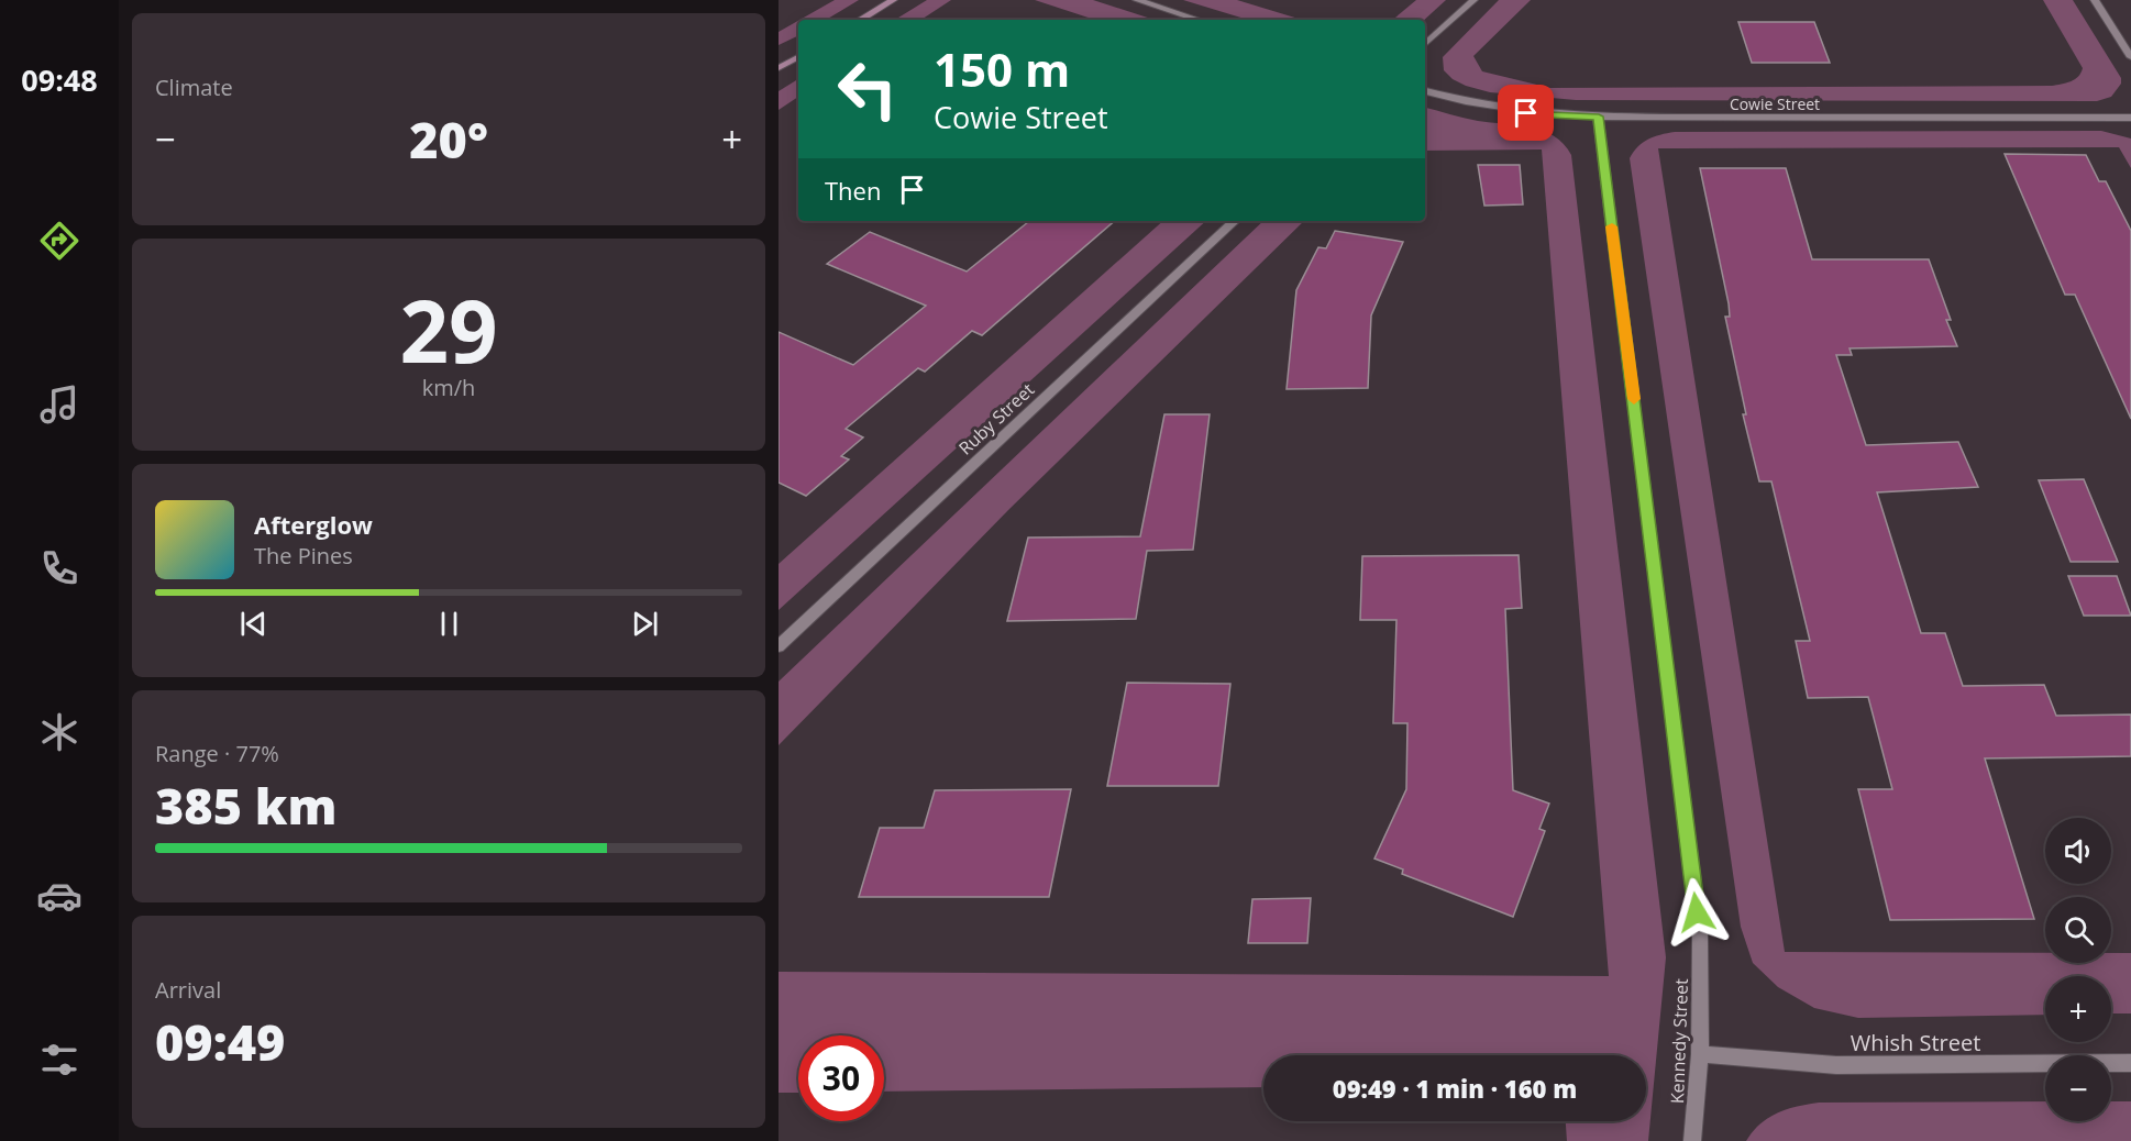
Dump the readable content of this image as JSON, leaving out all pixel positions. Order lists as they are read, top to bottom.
{
  "streets": {
    "street": [
      "Cowie Street",
      "Ruby Street",
      "Kennedy Street",
      "Whish Street"
    ]
  },
  "crossings": [
    ["Cowie Street", "Kennedy Street"],
    ["Kennedy Street", "Whish Street"]
  ],
  "page": {
    "tabs": "09:48",
    "tile": [
      "Climate",
      ["29", "km/h"],
      ["Range · 77%", "385 km"],
      ["Arrival", "09:49"]
    ],
    "turn": ["150 m", "Cowie Street"],
    "heat": ["−", "20°", "+"],
    "then": "Then",
    "song": ["Afterglow", "The Pines"],
    "map_buttons": ["+", "−"],
    "limit": "30",
    "trip": "09:49 · 1 min · 160 m"
  }
}
